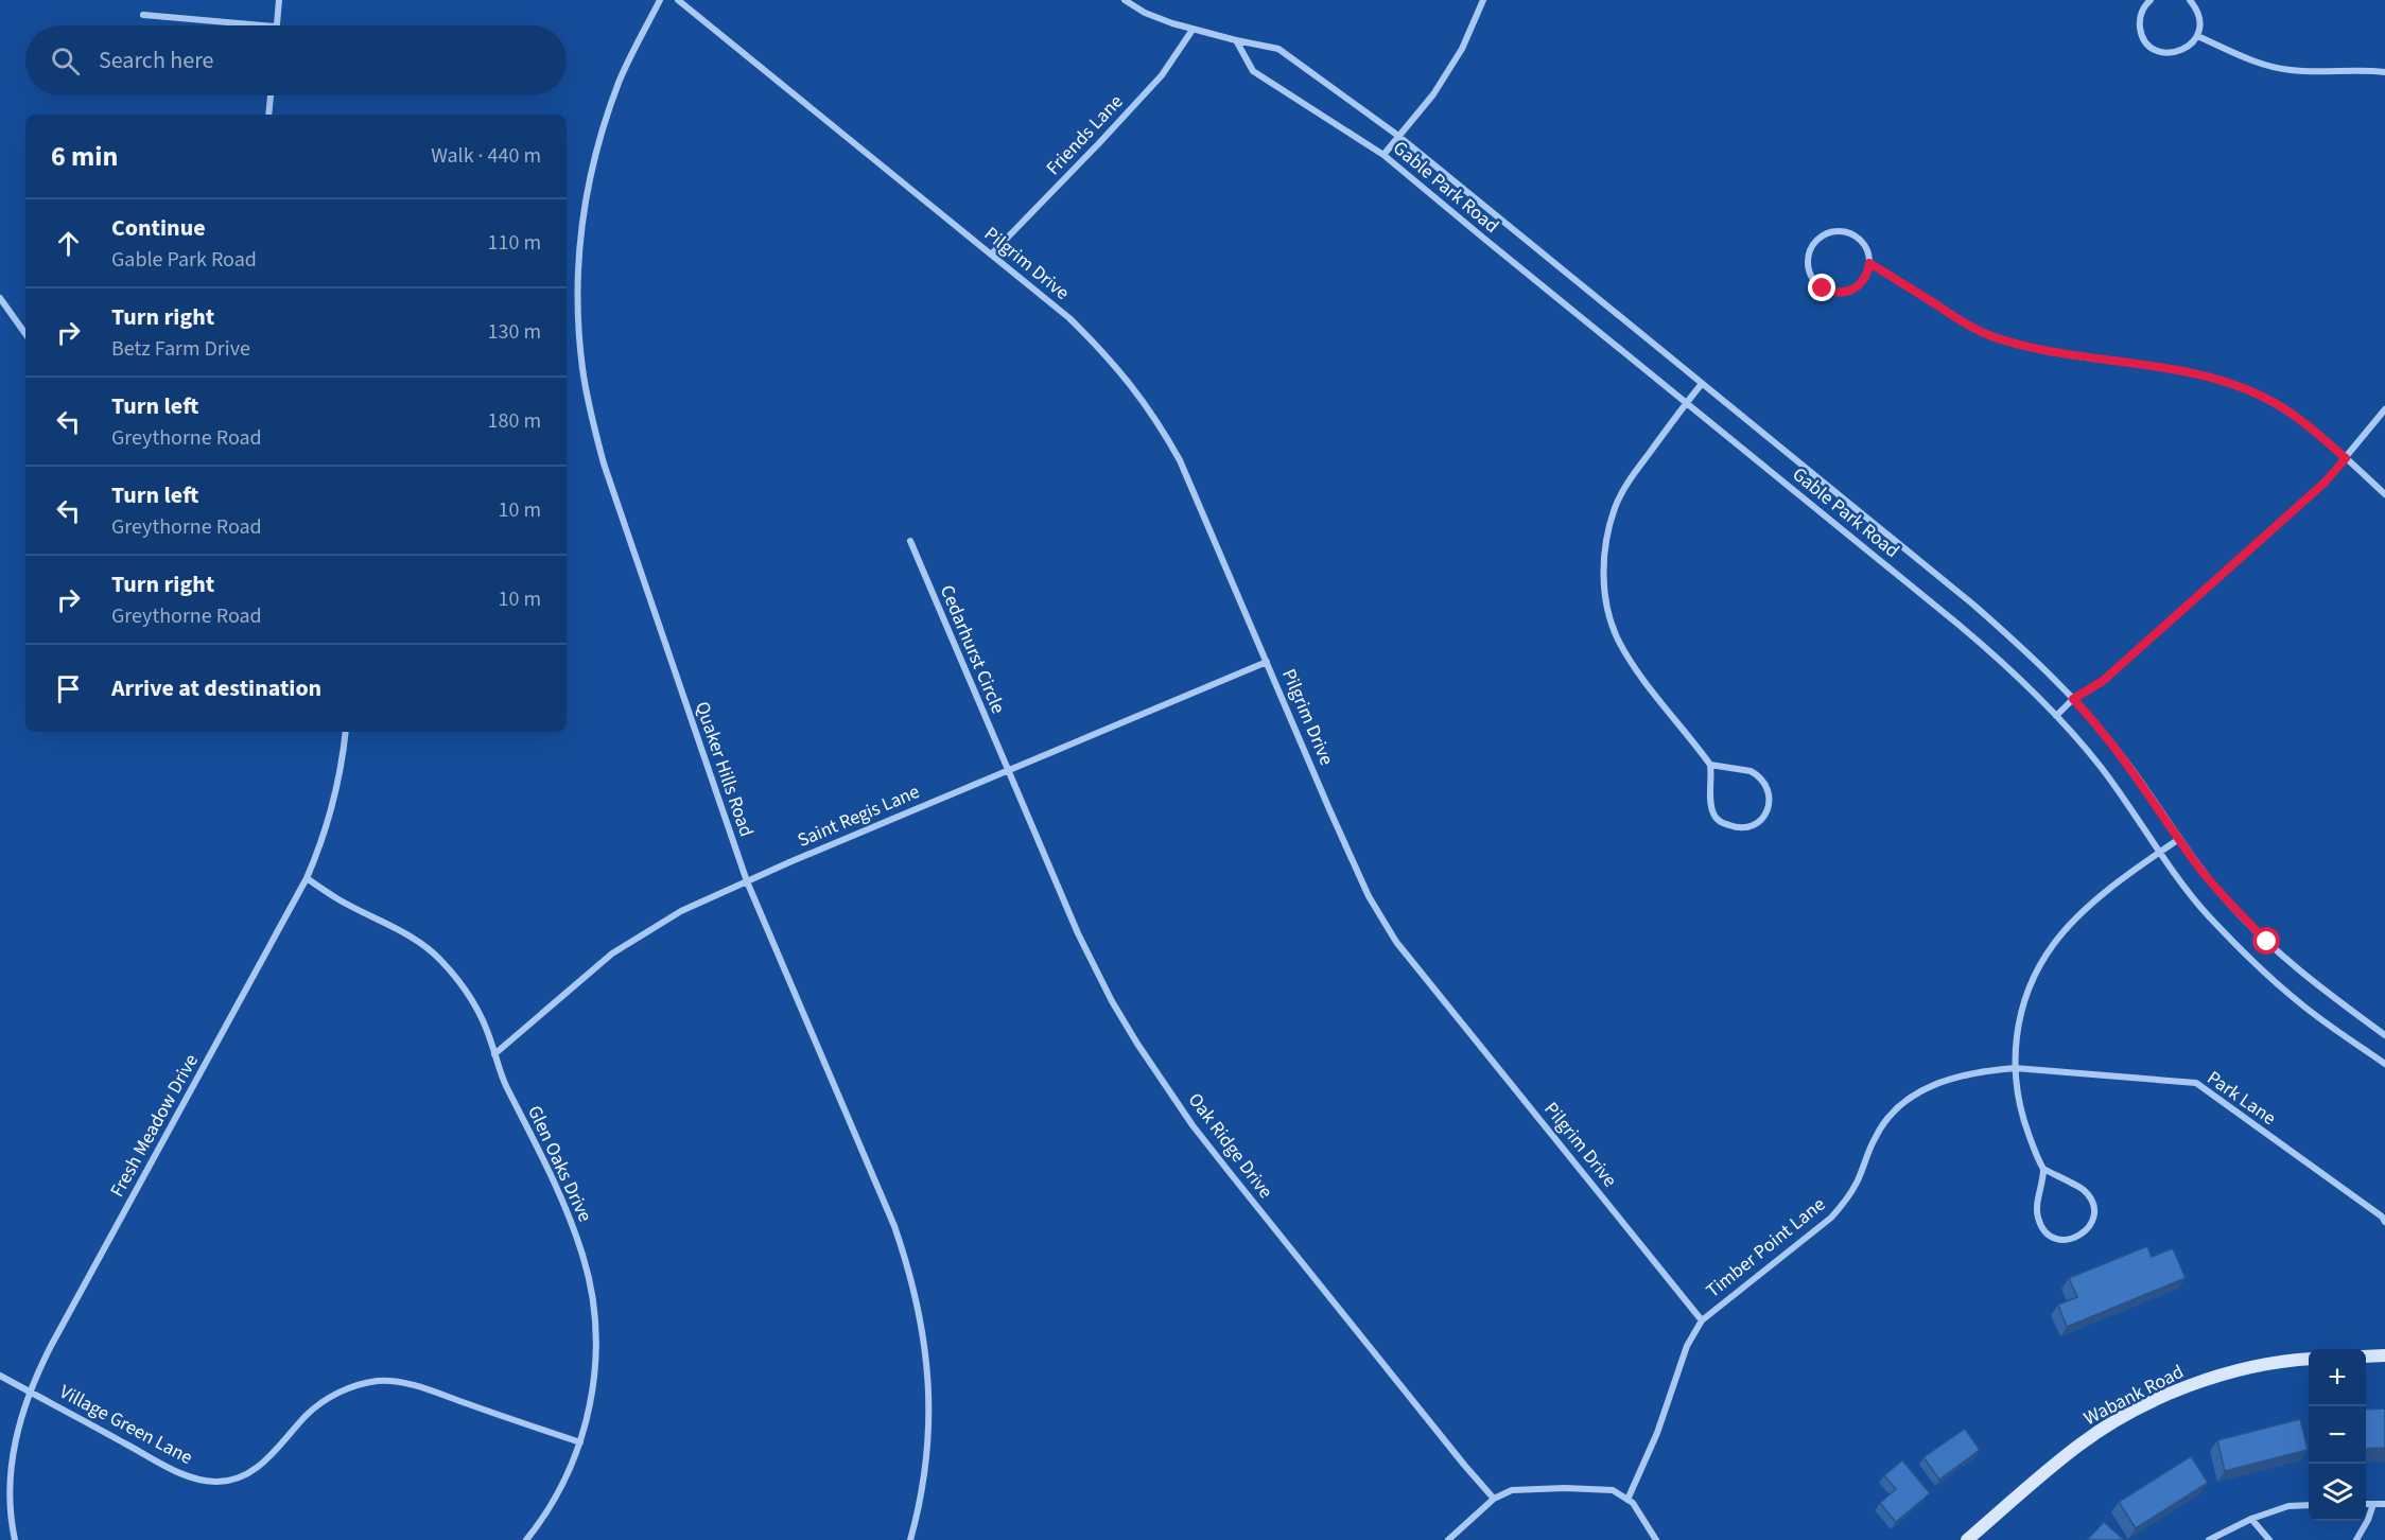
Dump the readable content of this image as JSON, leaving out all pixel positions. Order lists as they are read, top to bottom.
{
  "streets": {
    "street": [
      "Friends Lane",
      "Gable Park Road",
      "Pilgrim Drive",
      "Cedarhurst Circle",
      "Quaker Hills Road",
      "Saint Regis Lane",
      "Park Lane",
      "Fresh Meadow Drive",
      "Oak Ridge Drive",
      "Glen Oaks Drive",
      "Timber Point Lane",
      "Wabank Road",
      "Village Green Lane"
    ]
  },
  "crossings": [
    ["Friends Lane", "Gable Park Road"],
    ["Friends Lane", "Pilgrim Drive"],
    ["Pilgrim Drive", "Saint Regis Lane"],
    ["Pilgrim Drive", "Timber Point Lane"],
    ["Cedarhurst Circle", "Saint Regis Lane"],
    ["Cedarhurst Circle", "Oak Ridge Drive"],
    ["Quaker Hills Road", "Saint Regis Lane"],
    ["Saint Regis Lane", "Oak Ridge Drive"],
    ["Saint Regis Lane", "Glen Oaks Drive"],
    ["Park Lane", "Timber Point Lane"],
    ["Fresh Meadow Drive", "Glen Oaks Drive"],
    ["Fresh Meadow Drive", "Village Green Lane"],
    ["Glen Oaks Drive", "Village Green Lane"]
  ],
  "page": {
    "search": "Search here",
    "heading": ["6 min", "Walk · 440 m"],
    "list": [
      ["Continue", "Gable Park Road", "110 m"],
      ["Turn right", "Betz Farm Drive", "130 m"],
      ["Turn left", "Greythorne Road", "180 m"],
      ["Turn left", "Greythorne Road", "10 m"],
      ["Turn right", "Greythorne Road", "10 m"],
      "Arrive at destination"
    ],
    "map_buttons": ["+", "−"]
  }
}
